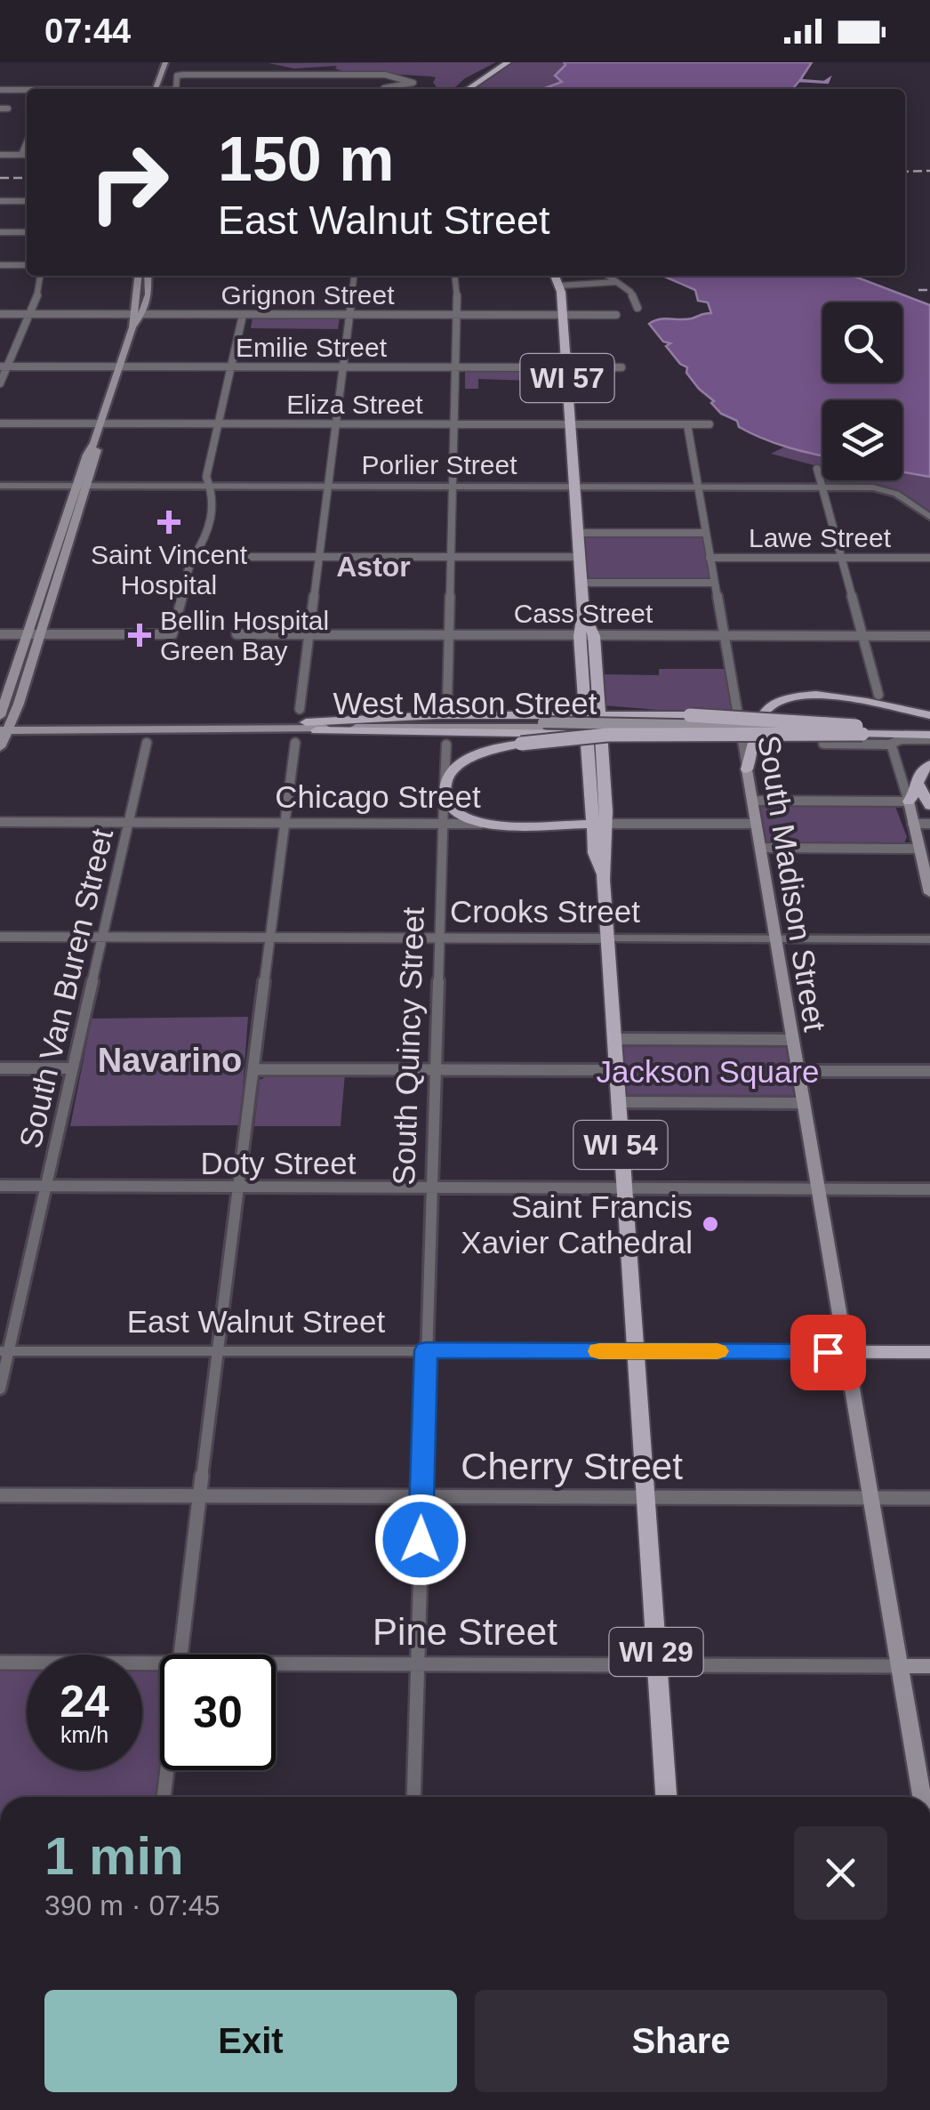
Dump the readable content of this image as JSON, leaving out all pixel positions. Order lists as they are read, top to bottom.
{
  "streets": {
    "main road": [
      "WI 57",
      "West Mason Street",
      "Chicago Street",
      "South Madison Street",
      "South Quincy Street",
      "WI 54",
      "East Walnut Street",
      "Pine Street",
      "WI 29"
    ],
    "street": [
      "Grignon Street",
      "Emilie Street",
      "Eliza Street",
      "Porlier Street",
      "Lawe Street",
      "Cass Street",
      "Crooks Street",
      "South Van Buren Street",
      "Doty Street",
      "Cherry Street"
    ]
  },
  "crossings": [
    ["Grignon Street", "WI 57"],
    ["Emilie Street", "WI 57"],
    ["WI 57", "Eliza Street"],
    ["WI 57", "Porlier Street"],
    ["WI 57", "Cass Street"],
    ["WI 57", "Chicago Street"],
    ["WI 57", "WI 54"],
    ["Eliza Street", "South Madison Street"],
    ["Porlier Street", "South Madison Street"],
    ["Lawe Street", "South Madison Street"],
    ["Cass Street", "South Madison Street"],
    ["Chicago Street", "South Madison Street"],
    ["Chicago Street", "South Van Buren Street"],
    ["Chicago Street", "South Quincy Street"],
    ["Chicago Street", "WI 54"],
    ["South Madison Street", "Crooks Street"],
    ["South Madison Street", "Doty Street"],
    ["South Madison Street", "East Walnut Street"],
    ["South Madison Street", "Cherry Street"],
    ["South Madison Street", "Pine Street"],
    ["Crooks Street", "South Van Buren Street"],
    ["Crooks Street", "South Quincy Street"],
    ["Crooks Street", "WI 54"],
    ["South Van Buren Street", "Doty Street"],
    ["South Van Buren Street", "East Walnut Street"],
    ["South Quincy Street", "Doty Street"],
    ["South Quincy Street", "East Walnut Street"],
    ["South Quincy Street", "Cherry Street"],
    ["South Quincy Street", "Pine Street"],
    ["WI 54", "Doty Street"],
    ["WI 54", "East Walnut Street"],
    ["WI 54", "WI 29"],
    ["East Walnut Street", "WI 29"],
    ["Cherry Street", "WI 29"],
    ["Pine Street", "WI 29"]
  ],
  "districts": ["Astor", "Navarino"],
  "parks": ["Jackson Square"],
  "places": {
    "health": ["Saint Vincent Hospital", "Bellin Hospital Green Bay"],
    "other": ["Saint Francis Xavier Cathedral"]
  },
  "page": {
    "status": "07:44",
    "turn": ["150 m", "East Walnut Street"],
    "speed": "24 km/h",
    "limit": "30",
    "heading": ["1 min", "390 m · 07:45"],
    "buttons": ["Exit", "Share"]
  }
}
